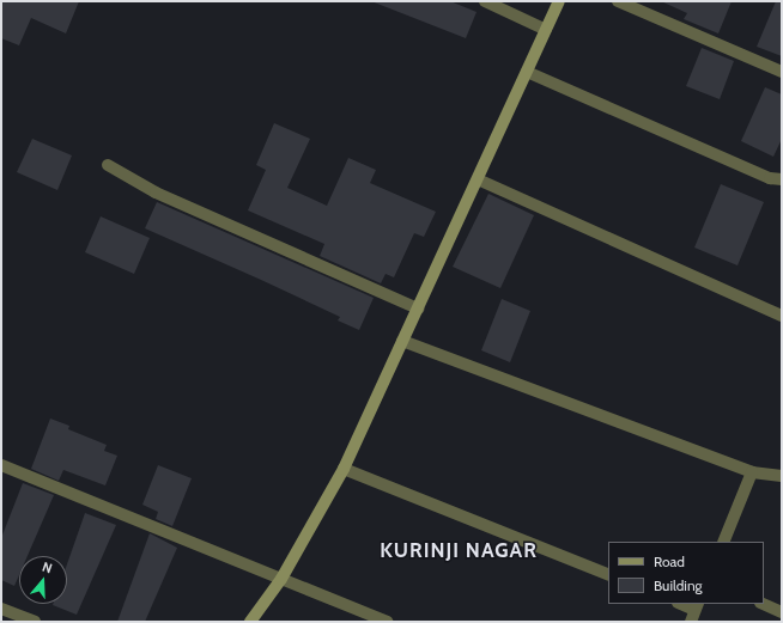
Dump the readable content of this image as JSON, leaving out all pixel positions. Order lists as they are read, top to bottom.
{
  "districts": ["KURINJI NAGAR"],
  "legend": ["Road", "Building"],
  "north": "top"
}
